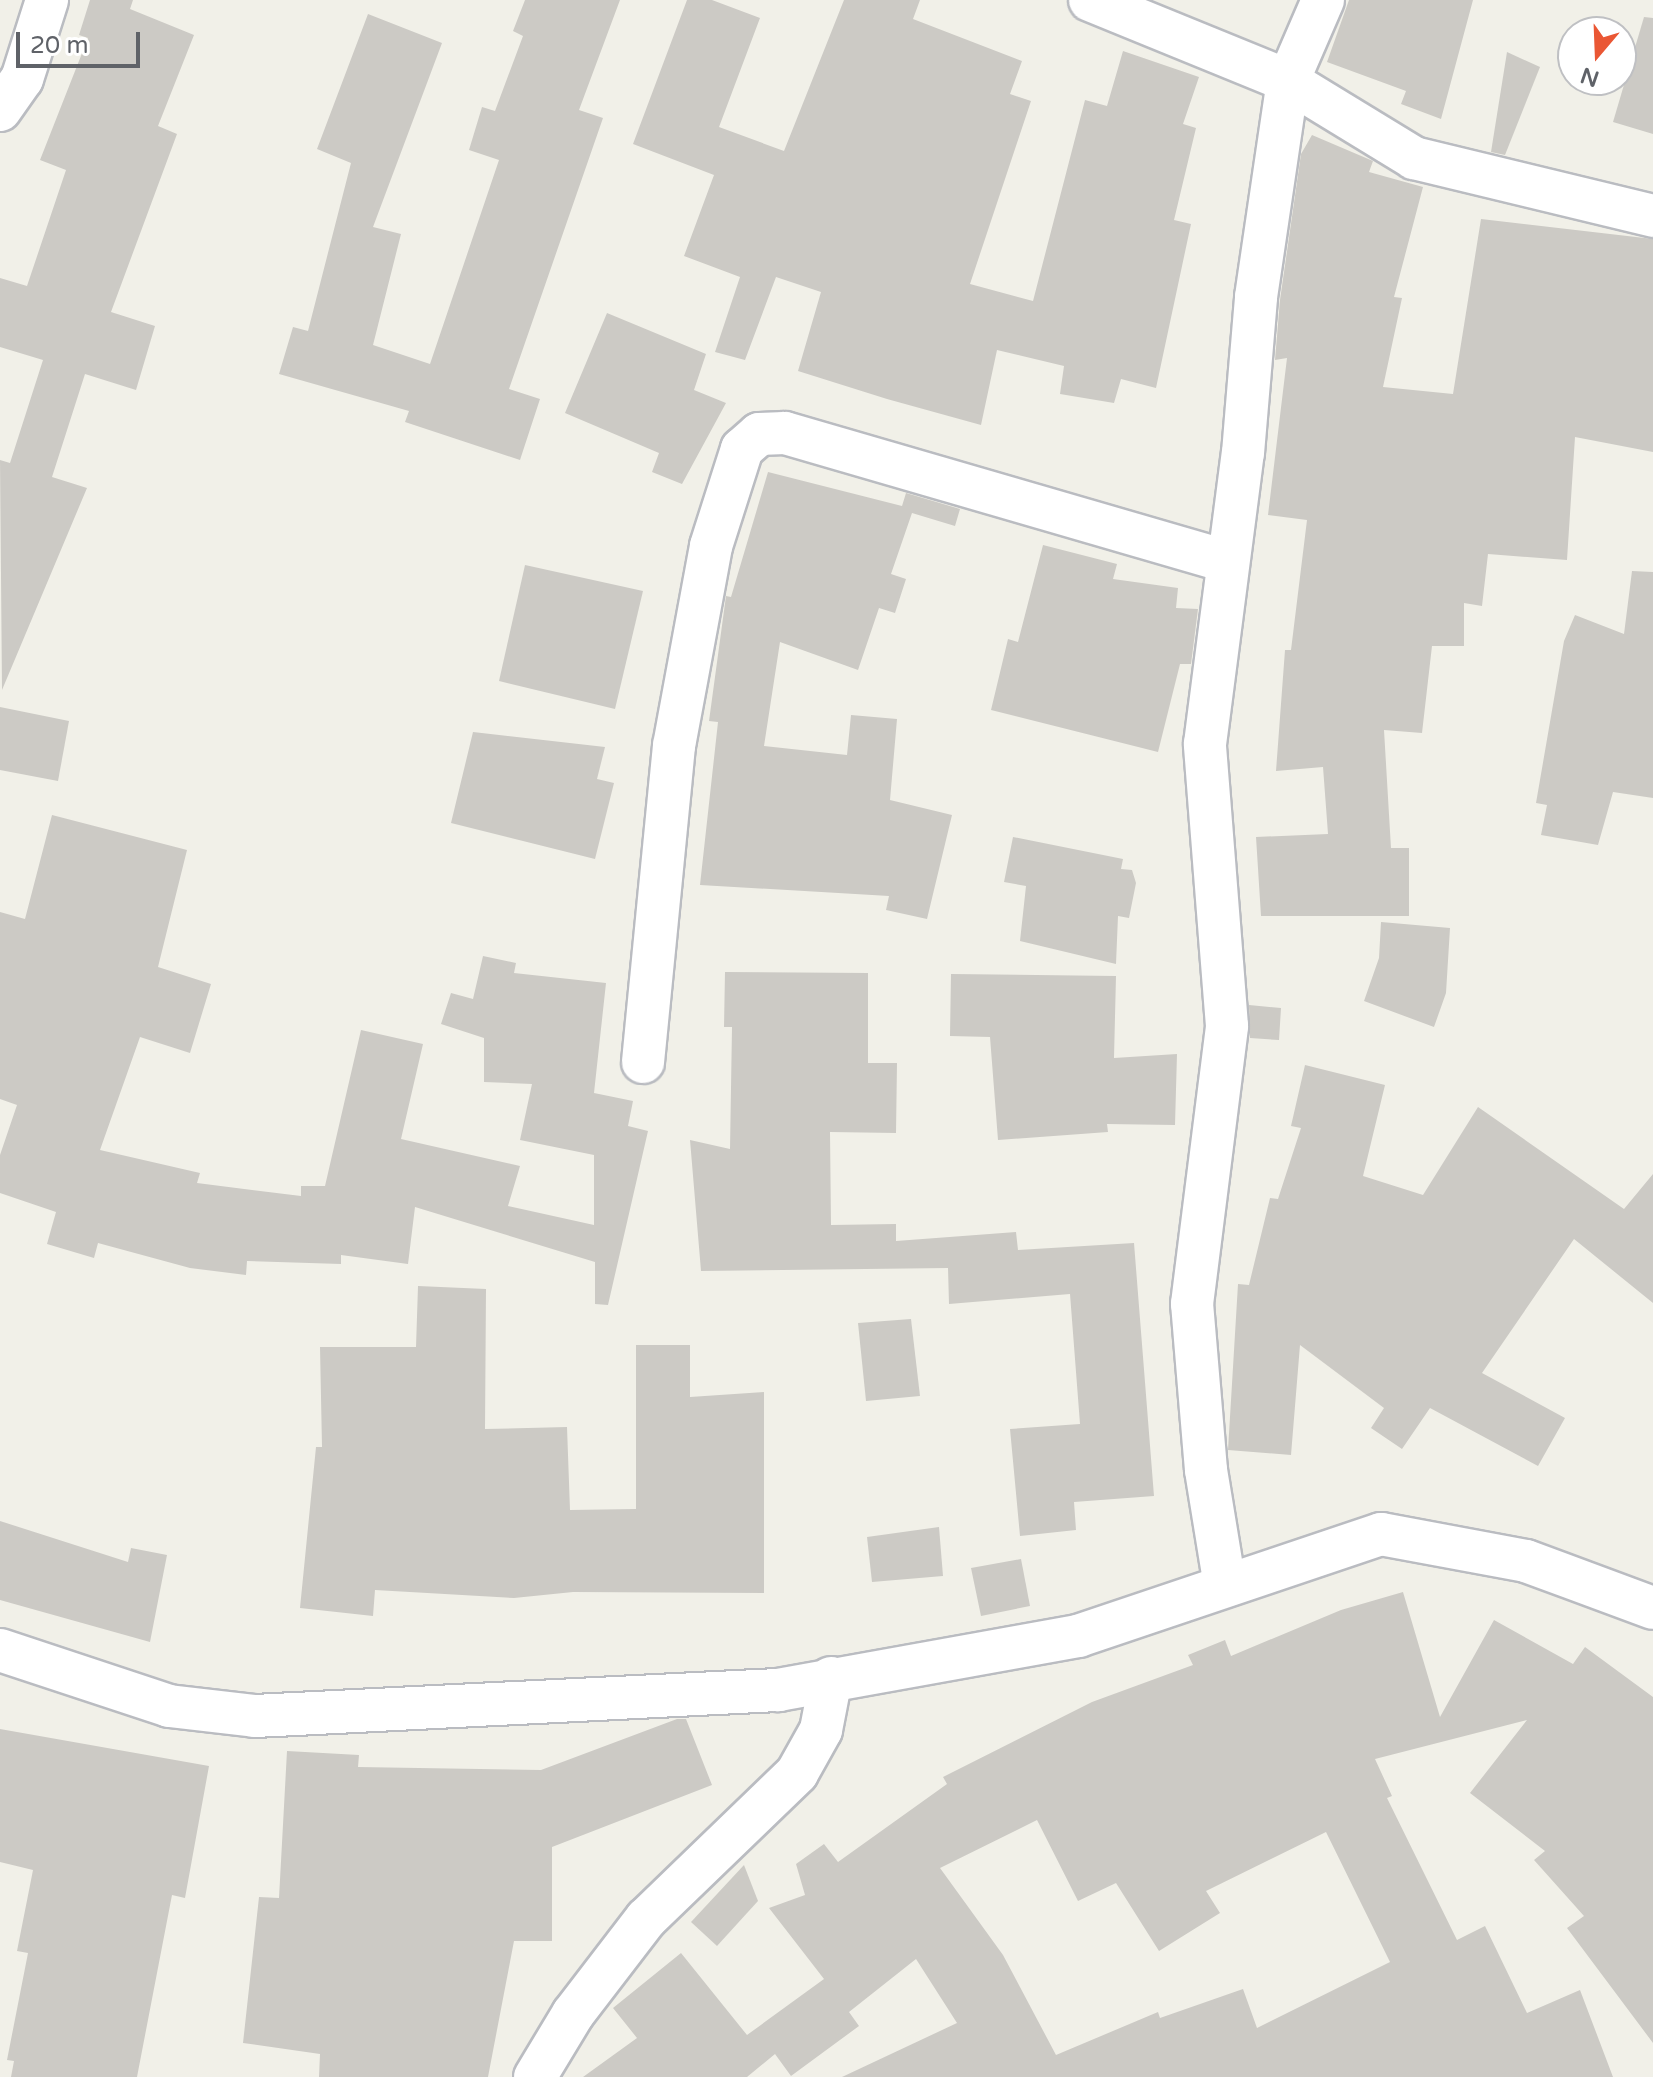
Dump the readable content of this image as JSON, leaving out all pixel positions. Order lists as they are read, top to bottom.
{
  "scale_bar": "20 m",
  "north": "bottom"
}
